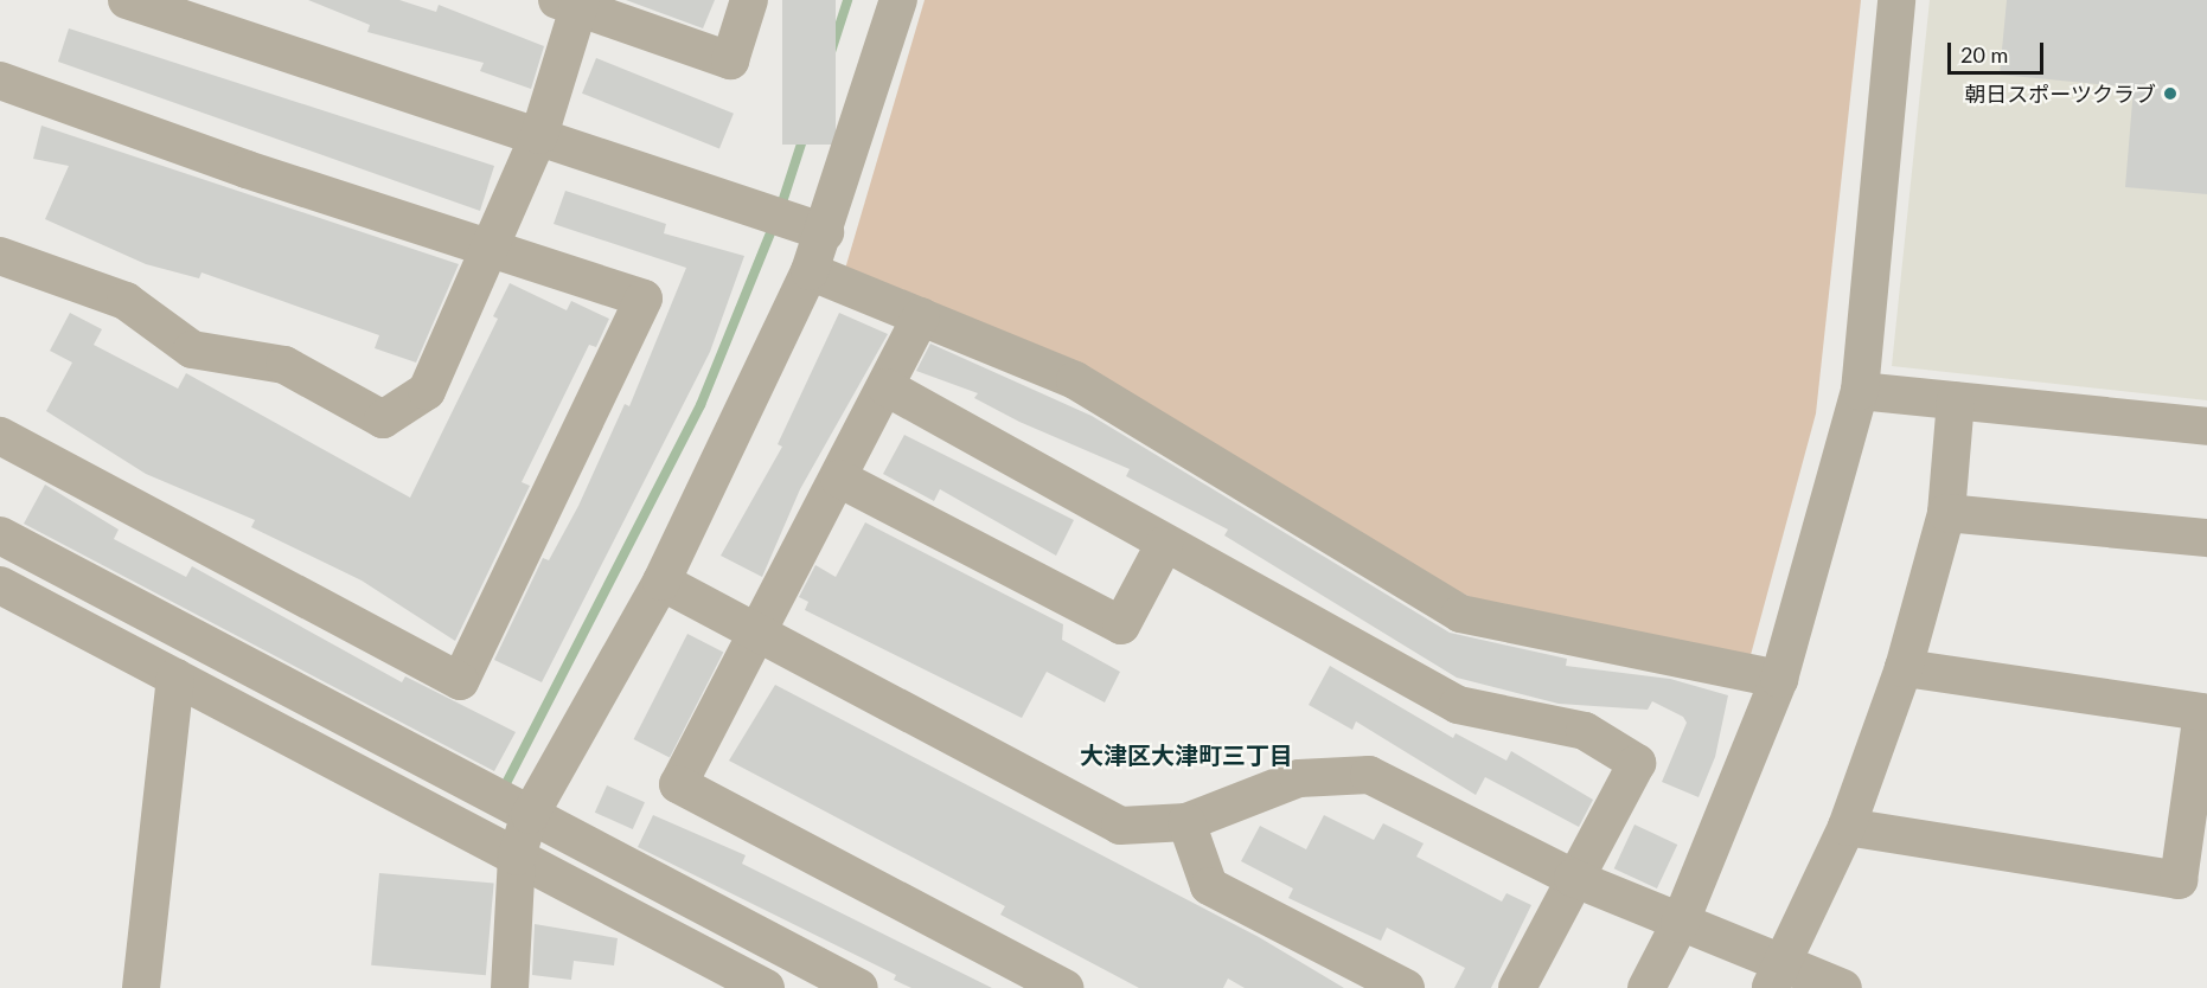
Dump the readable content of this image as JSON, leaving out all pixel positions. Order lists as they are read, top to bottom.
{
  "districts": ["大津区大津町三丁目"],
  "places": ["朝日スポーツクラブ"],
  "scale_bar": "20 m"
}
